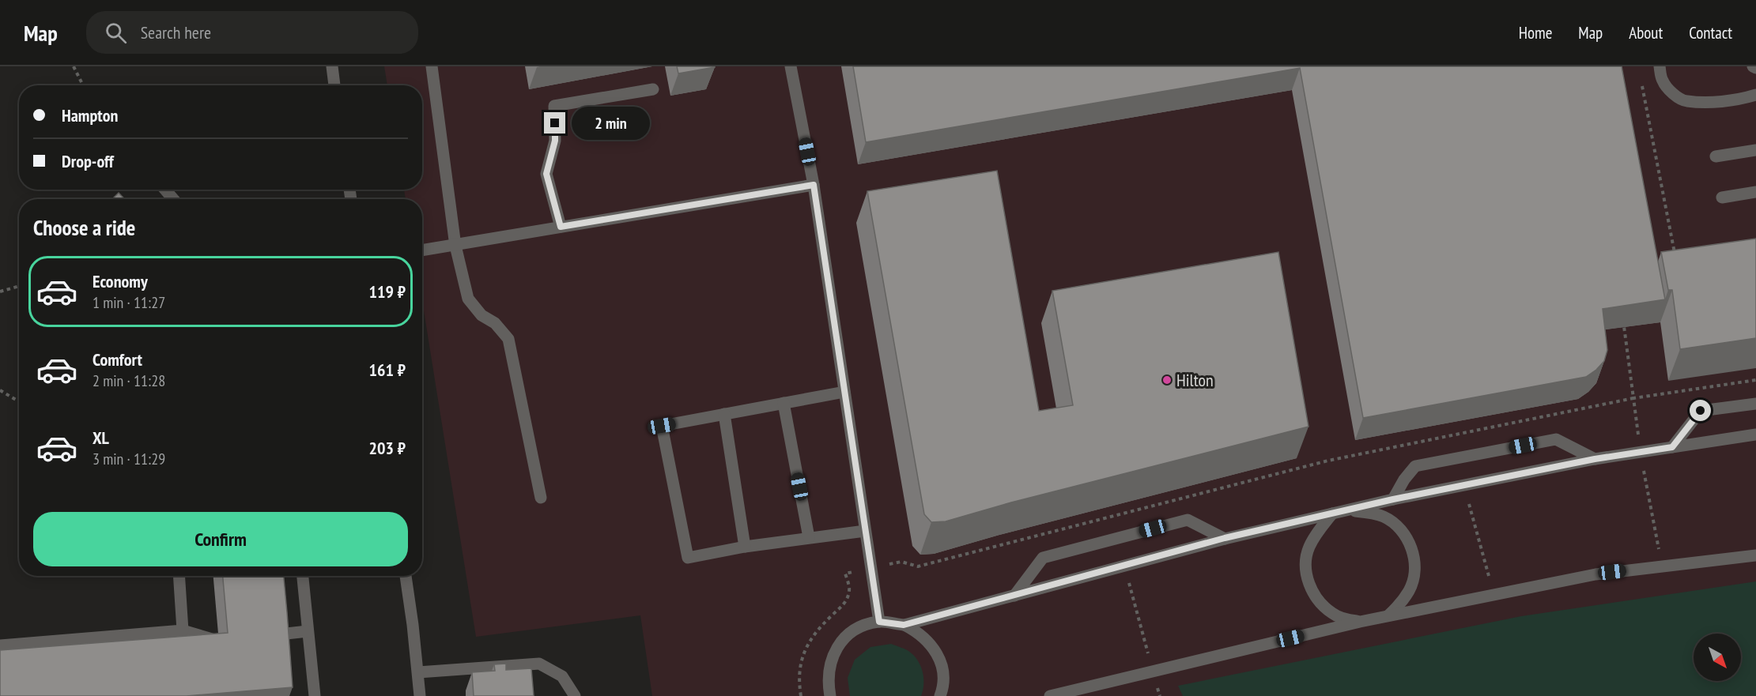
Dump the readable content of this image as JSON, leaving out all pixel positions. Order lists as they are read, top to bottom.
{
  "places": ["Hilton"],
  "north": "bottom right",
  "page": {
    "header": "Map",
    "search": "Search here",
    "nav": [
      "Home",
      "Map",
      "About",
      "Contact"
    ],
    "banner": ["Hampton", "Drop-off"],
    "bubble": "2 min",
    "heading": "Choose a ride",
    "list": [
      {
        "name": "Economy",
        "note": "1 min · 11:27",
        "value": "119 ₽"
      },
      {
        "name": "Comfort",
        "note": "2 min · 11:28",
        "value": "161 ₽"
      },
      {
        "name": "XL",
        "note": "3 min · 11:29",
        "value": "203 ₽"
      }
    ],
    "buttons": "Confirm"
  }
}
